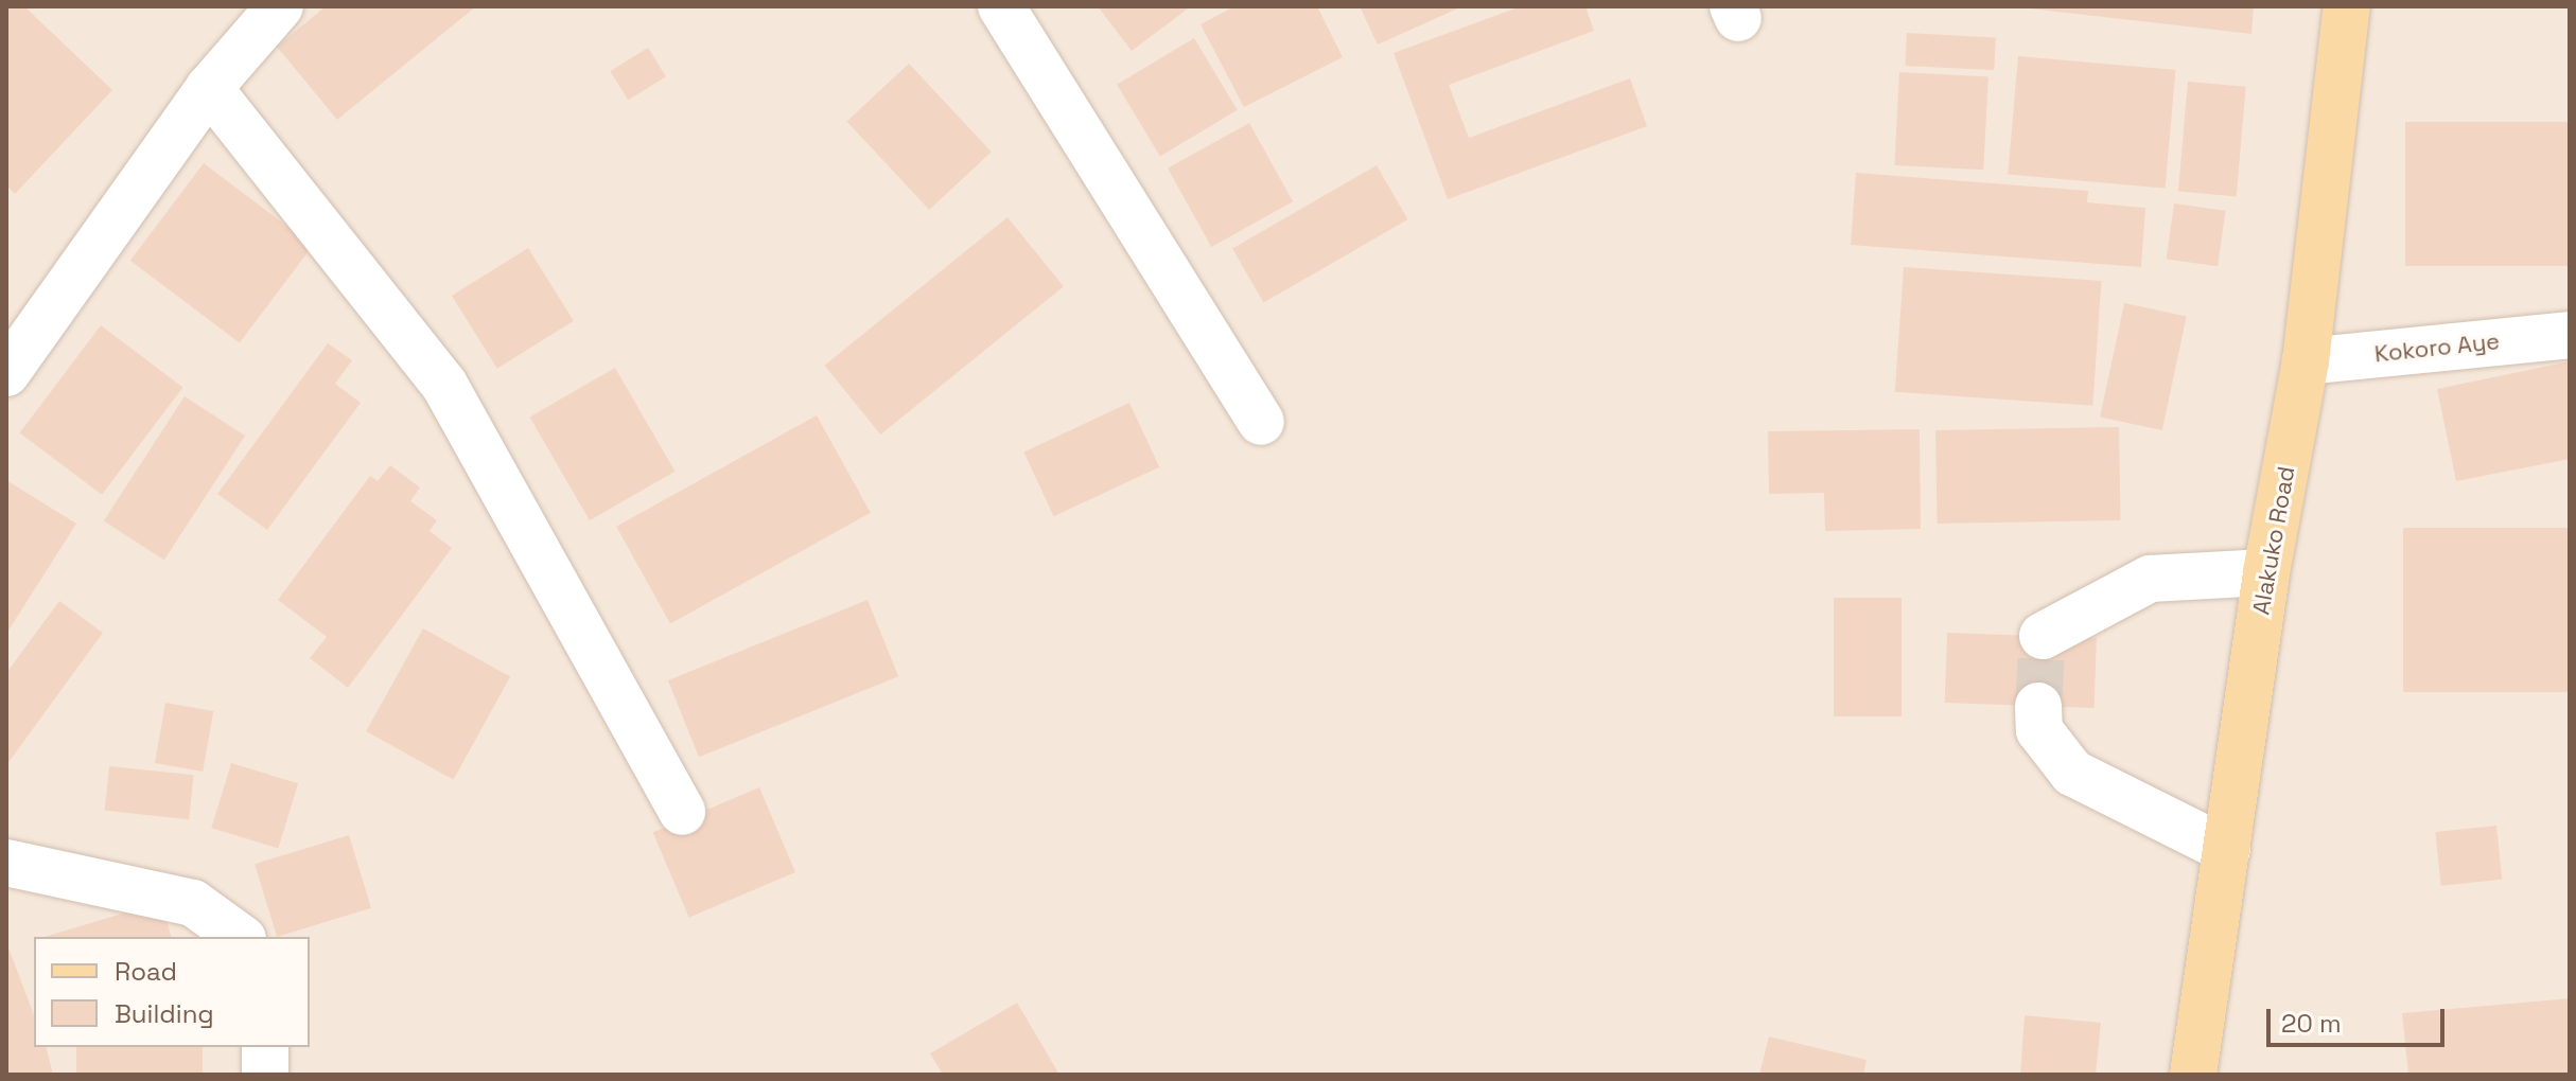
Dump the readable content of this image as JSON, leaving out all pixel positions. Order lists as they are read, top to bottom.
{
  "streets": {
    "main road": ["Alakuko Road"],
    "street": ["Kokoro Aye"]
  },
  "crossings": [
    ["Kokoro Aye", "Alakuko Road"]
  ],
  "legend": ["Road", "Building"],
  "scale_bar": "20 m"
}
